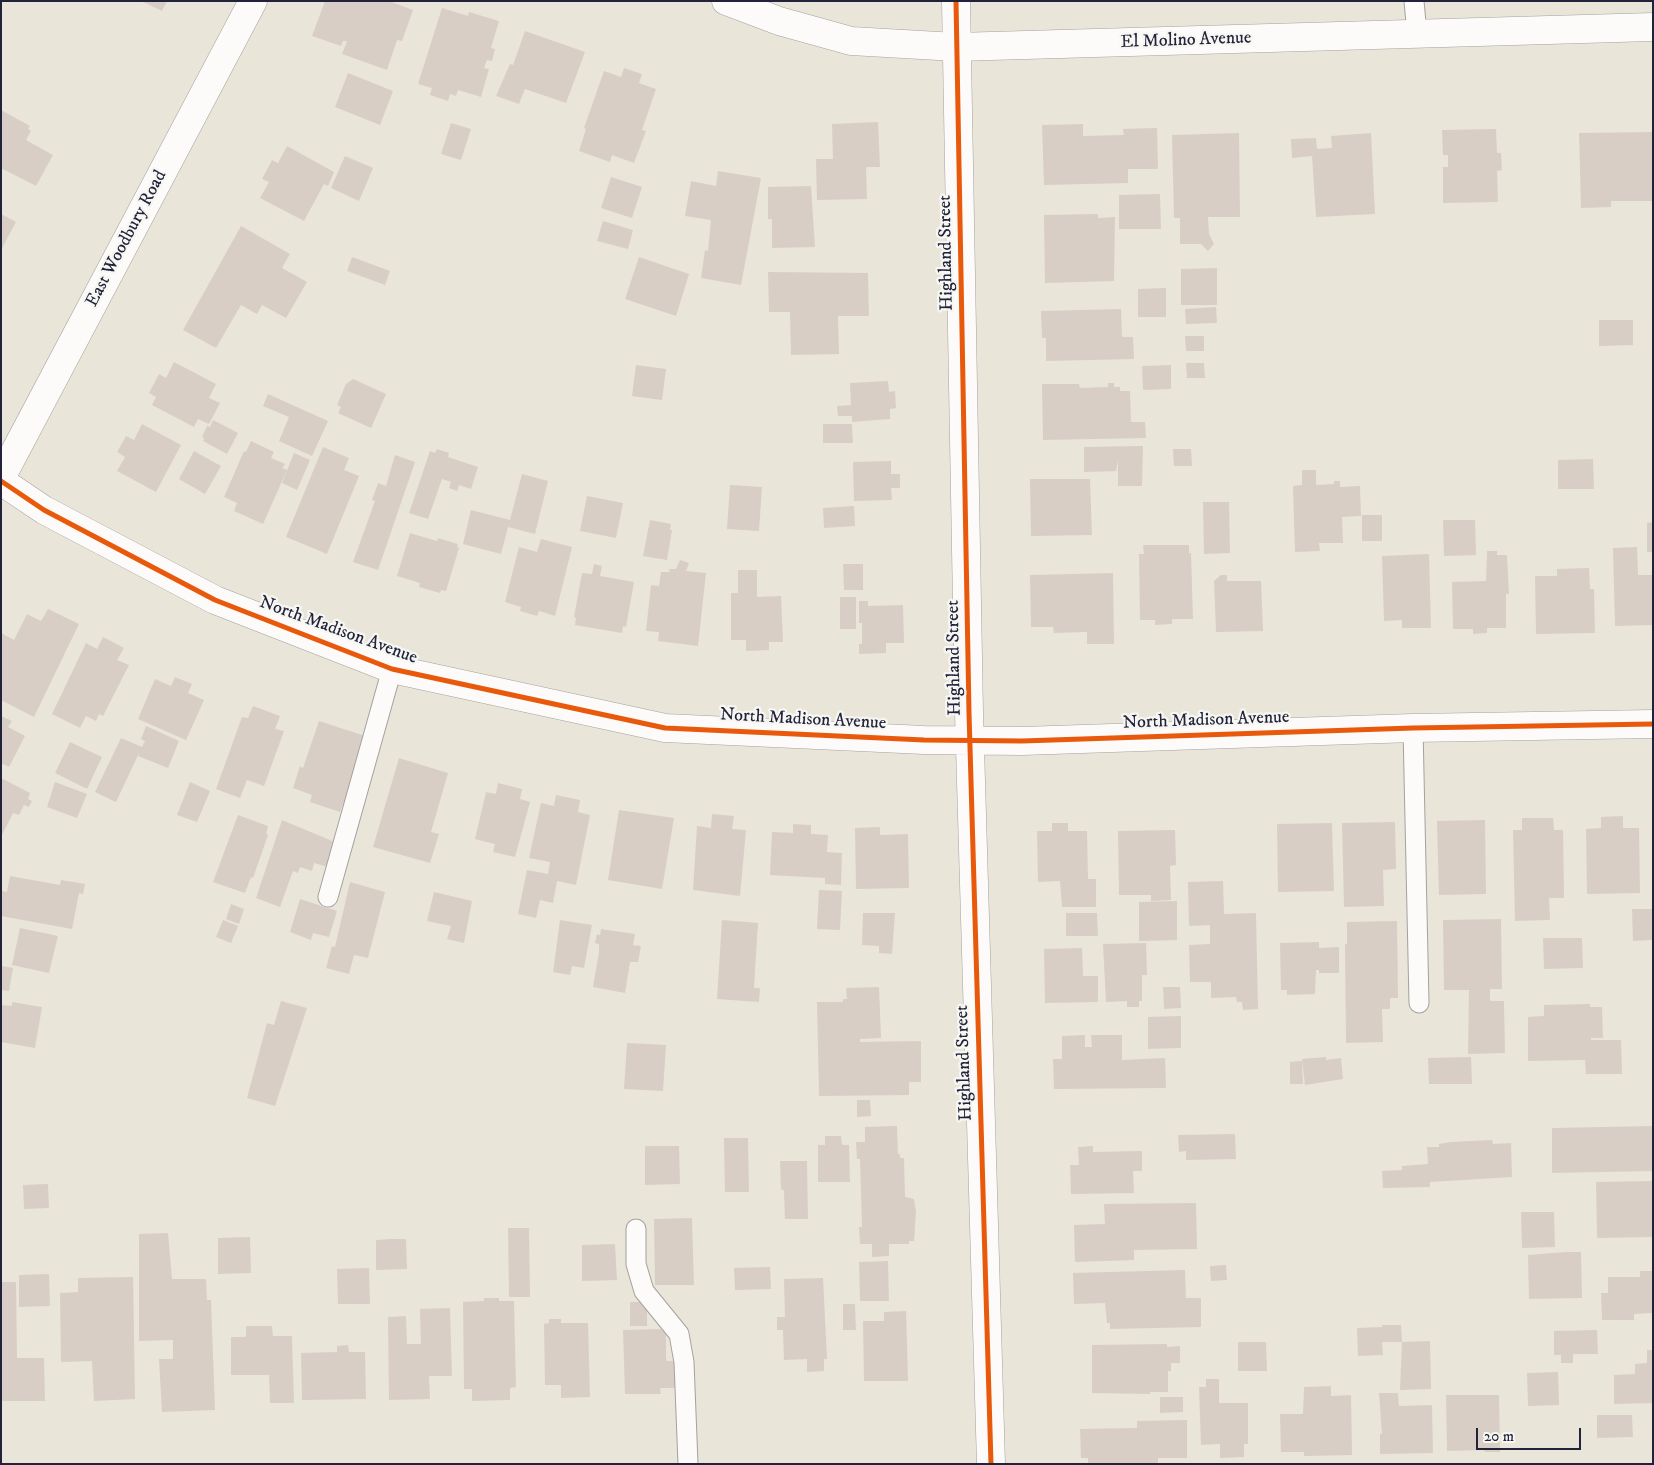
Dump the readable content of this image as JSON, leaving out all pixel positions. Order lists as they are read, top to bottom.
{
  "streets": {
    "street": [
      "El Molino Avenue",
      "East Woodbury Road",
      "Highland Street",
      "North Madison Avenue"
    ]
  },
  "crossings": [
    ["El Molino Avenue", "Highland Street"],
    ["East Woodbury Road", "North Madison Avenue"],
    ["Highland Street", "North Madison Avenue"]
  ],
  "scale_bar": "20 m"
}
